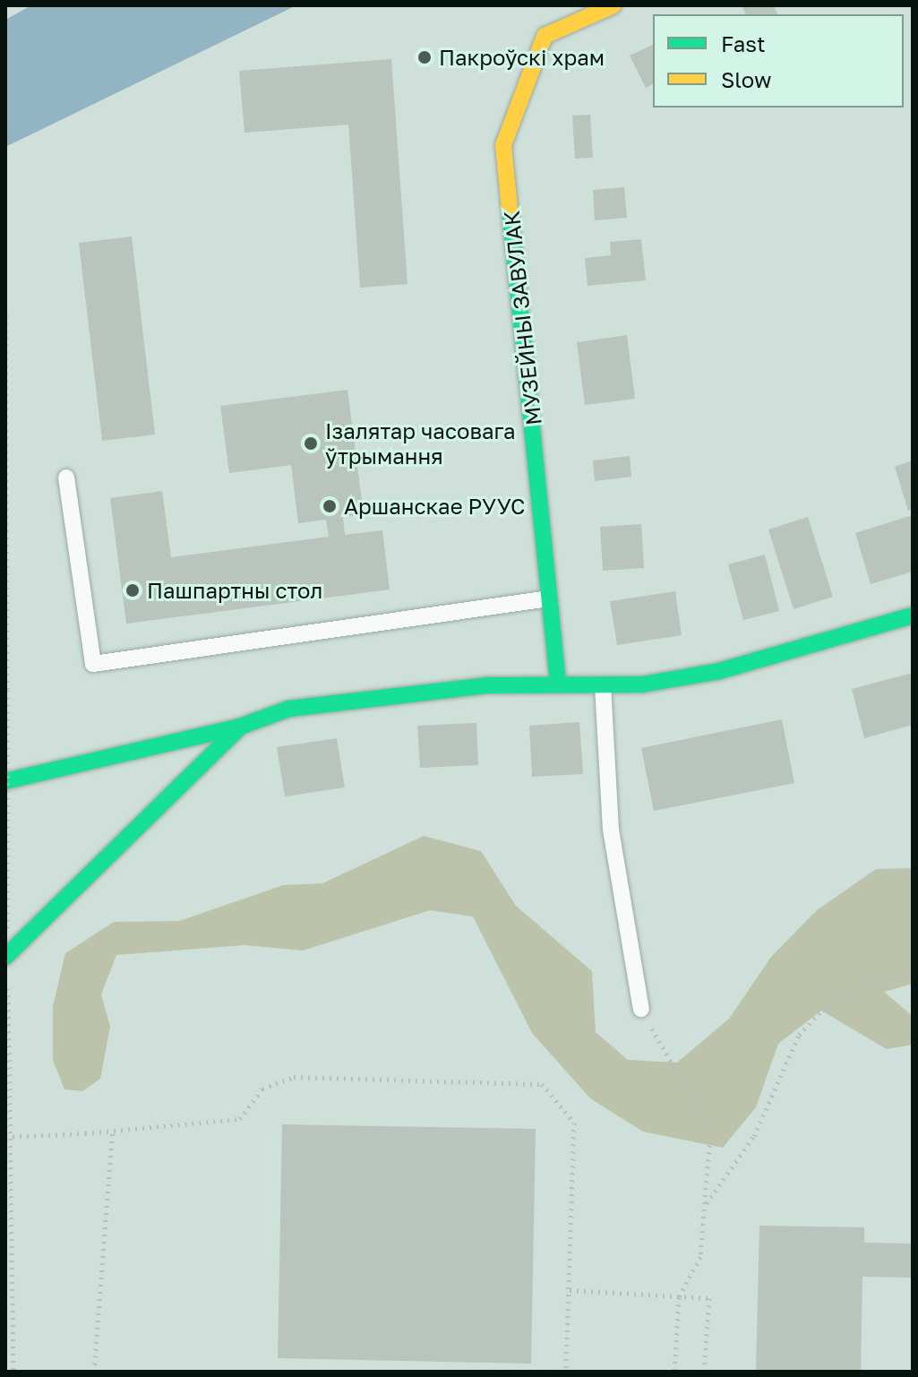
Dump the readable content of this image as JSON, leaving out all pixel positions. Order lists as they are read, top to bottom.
{
  "streets": {
    "main road": ["МУЗЕЙНЫ ЗАВУЛАК"]
  },
  "places": [
    "Пакроўскі храм",
    "Ізалятар часовага ўтрымання",
    "Аршанскае РУУС",
    "Пашпартны стол"
  ],
  "legend": ["Fast", "Slow"]
}
